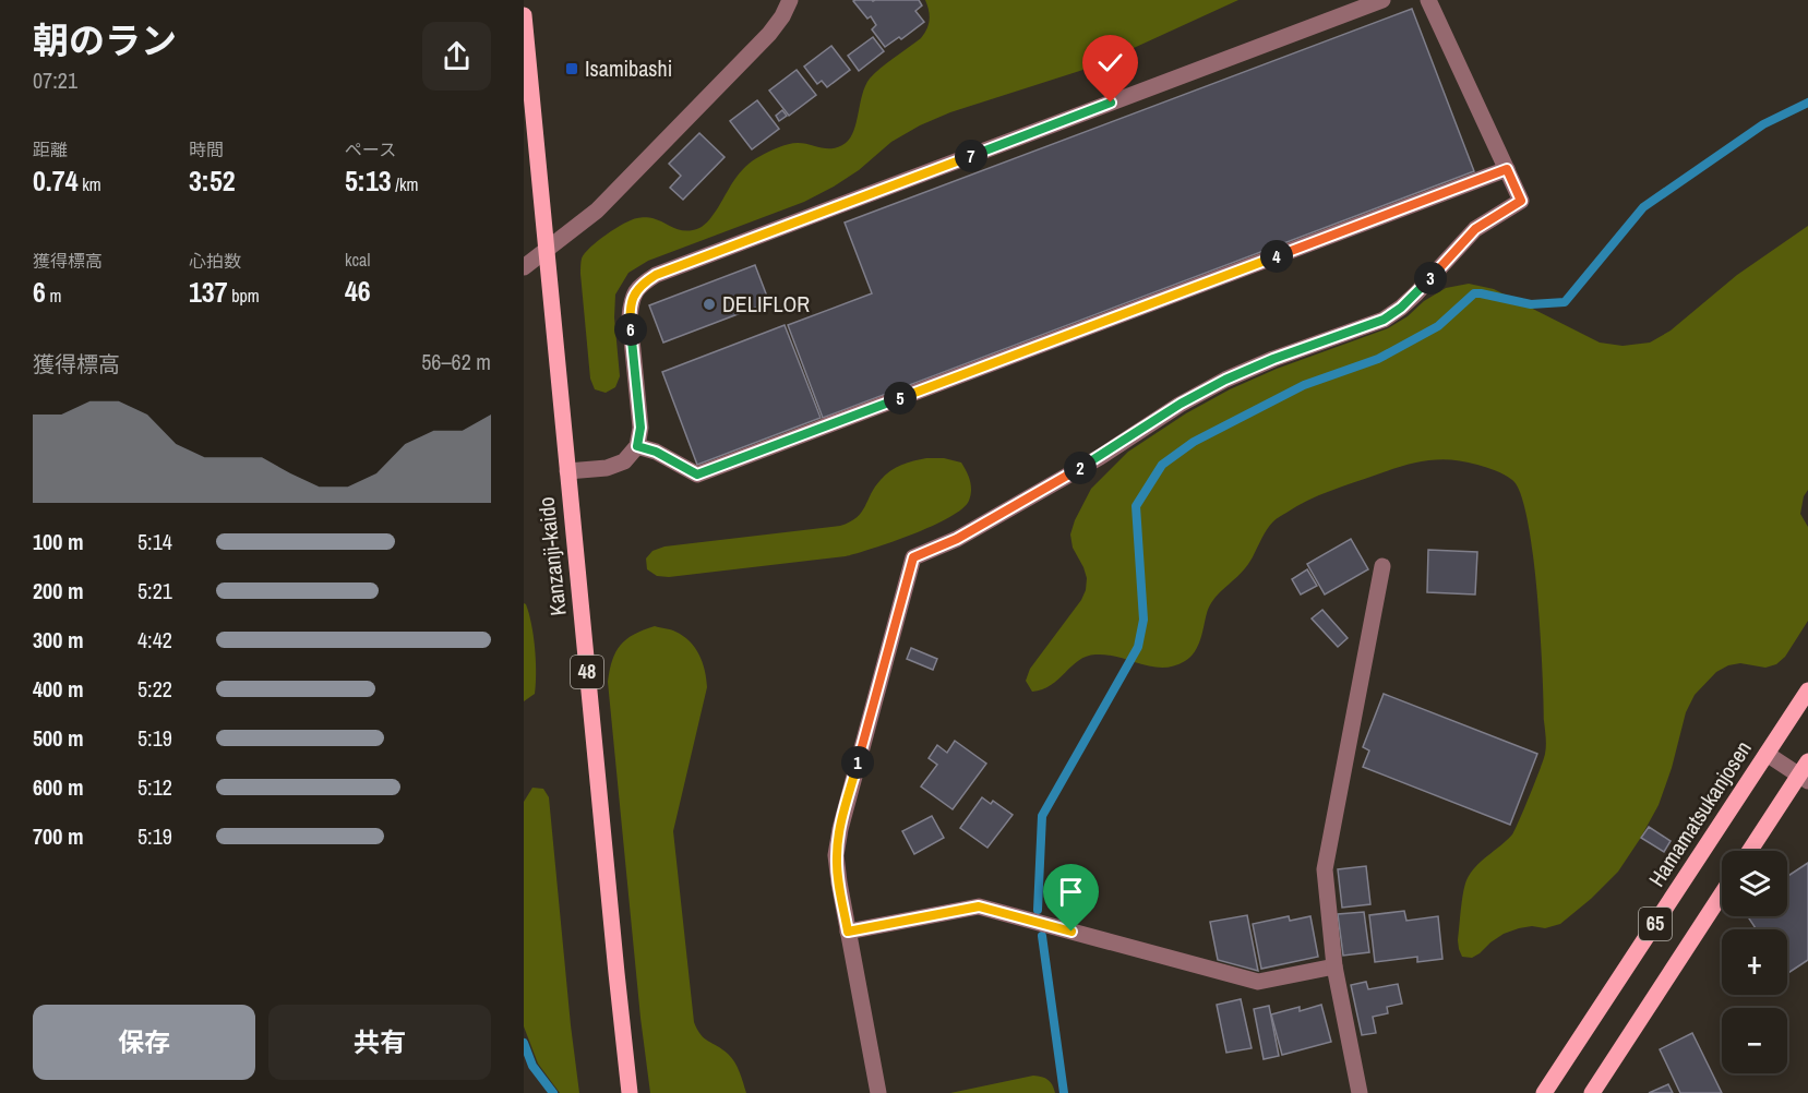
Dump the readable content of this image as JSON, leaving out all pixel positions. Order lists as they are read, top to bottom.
{
  "streets": {
    "main road": [
      "Kanzanji-kaido",
      "48",
      "Hamamatsukanjosen",
      "65"
    ]
  },
  "places": {
    "transit": ["Isamibashi"],
    "other": ["DELIFLOR"]
  },
  "page": {
    "heading": ["朝のラン", "07:21"],
    "stats": [
      ["距離", "0.74 km"],
      ["時間", "3:52"],
      ["ペース", "5:13 /km"],
      ["獲得標高", "6 m"],
      ["心拍数", "137 bpm"],
      ["kcal", "46"]
    ],
    "pins": [
      "7",
      "4",
      "3",
      "6",
      "5",
      "2",
      "1"
    ],
    "chart": ["獲得標高", "56–62 m"],
    "list": [
      {
        "name": "100 m",
        "note": "5:14"
      },
      {
        "name": "200 m",
        "note": "5:21"
      },
      {
        "name": "300 m",
        "note": "4:42"
      },
      {
        "name": "400 m",
        "note": "5:22"
      },
      {
        "name": "500 m",
        "note": "5:19"
      },
      {
        "name": "600 m",
        "note": "5:12"
      },
      {
        "name": "700 m",
        "note": "5:19"
      }
    ],
    "map_buttons": ["+", "−"],
    "buttons": ["保存", "共有"]
  }
}
